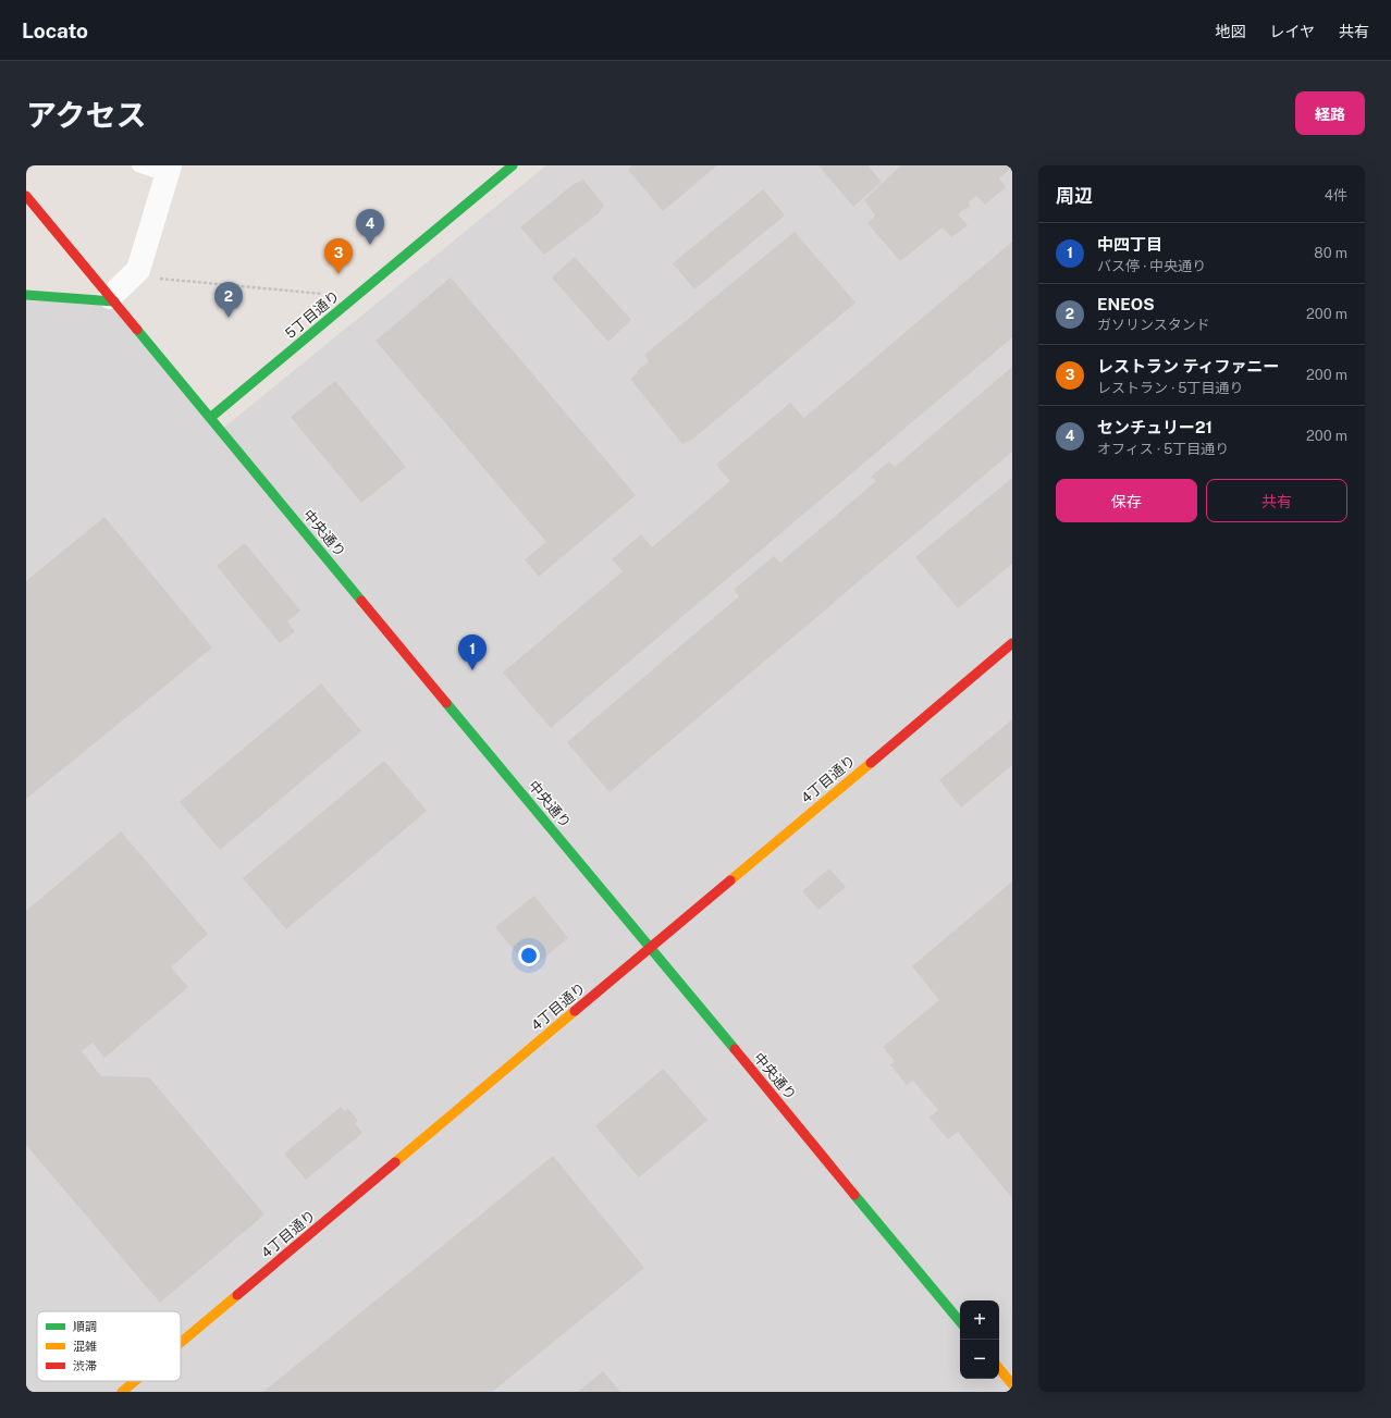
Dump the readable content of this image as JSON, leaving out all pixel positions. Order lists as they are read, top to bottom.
{
  "streets": {
    "street": ["5丁目通り", "中央通り", "4丁目通り"]
  },
  "crossings": [
    ["5丁目通り", "中央通り"],
    ["中央通り", "4丁目通り"]
  ],
  "legend": ["順調", "混雑", "渋滞"],
  "page": {
    "header": "Locato",
    "nav": ["地図", "レイヤ", "共有"],
    "title": "アクセス",
    "buttons": [
      "経路",
      ["保存", "共有"]
    ],
    "heading": ["周辺", "4件"],
    "pins": [
      "4",
      "3",
      "2",
      "1"
    ],
    "list": [
      {
        "mark": "1",
        "name": "中四丁目",
        "note": "バス停 · 中央通り",
        "value": "80 m"
      },
      {
        "mark": "2",
        "name": "ENEOS",
        "note": "ガソリンスタンド",
        "value": "200 m"
      },
      {
        "mark": "3",
        "name": "レストラン ティファニー",
        "note": "レストラン · 5丁目通り",
        "value": "200 m"
      },
      {
        "mark": "4",
        "name": "センチュリー21",
        "note": "オフィス · 5丁目通り",
        "value": "200 m"
      }
    ],
    "map_buttons": ["+", "−"]
  }
}
